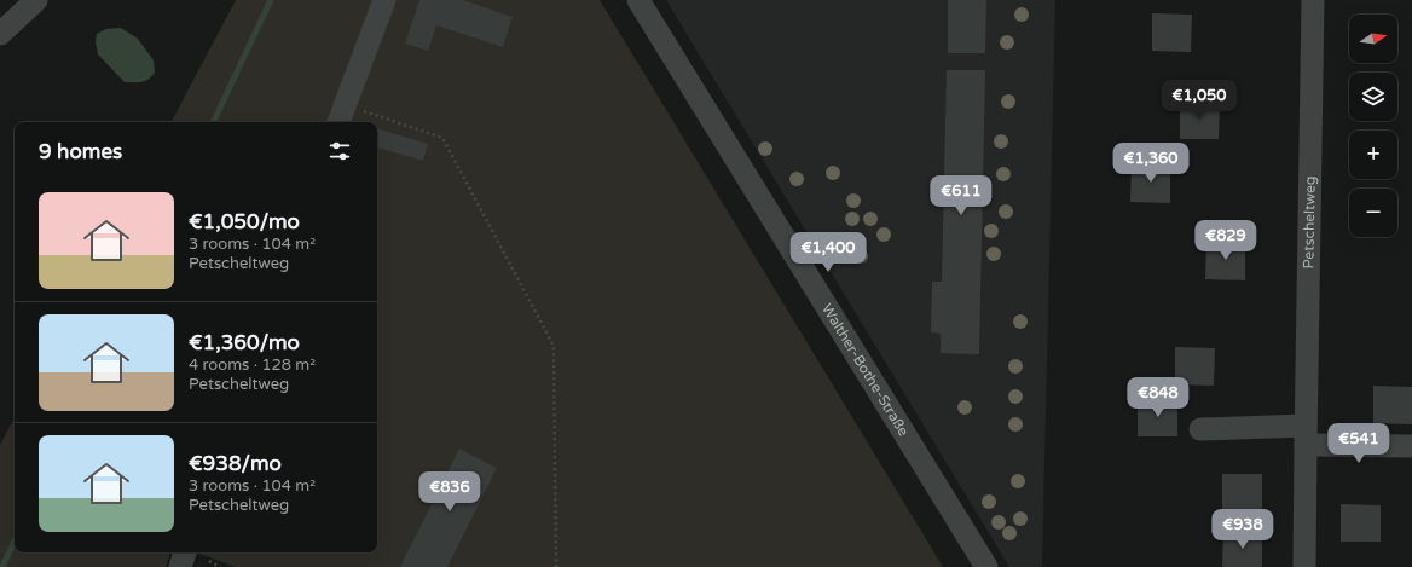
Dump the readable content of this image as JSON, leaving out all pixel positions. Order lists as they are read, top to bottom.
{
  "streets": {
    "street": ["Petscheltweg", "Walther-Bothe-Straße"]
  },
  "north": "right",
  "page": {
    "map_buttons": ["+", "−"],
    "price": [
      "€1,050",
      "€1,360",
      "€611",
      "€829",
      "€1,400",
      "€848",
      "€541",
      "€836",
      "€938"
    ],
    "heading": "9 homes",
    "list": [
      {
        "name": "€1,050/mo",
        "note": "3 rooms · 104 m² · Petscheltweg"
      },
      {
        "name": "€1,360/mo",
        "note": "4 rooms · 128 m² · Petscheltweg"
      },
      {
        "name": "€938/mo",
        "note": "3 rooms · 104 m² · Petscheltweg"
      }
    ]
  }
}
